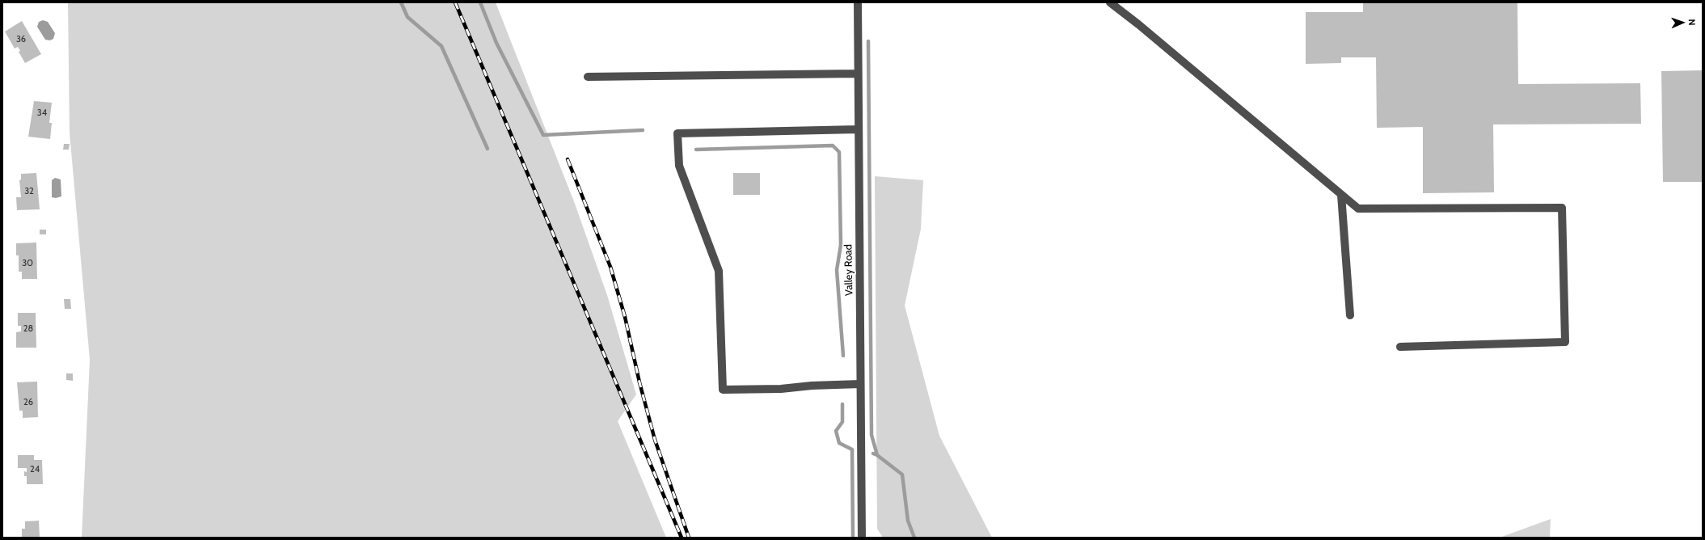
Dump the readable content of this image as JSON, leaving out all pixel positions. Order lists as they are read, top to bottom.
{
  "streets": {
    "street": ["Valley Road"]
  },
  "house_numbers": [
    "36",
    "34",
    "32",
    "30",
    "28",
    "26",
    "24"
  ],
  "north": "right"
}
